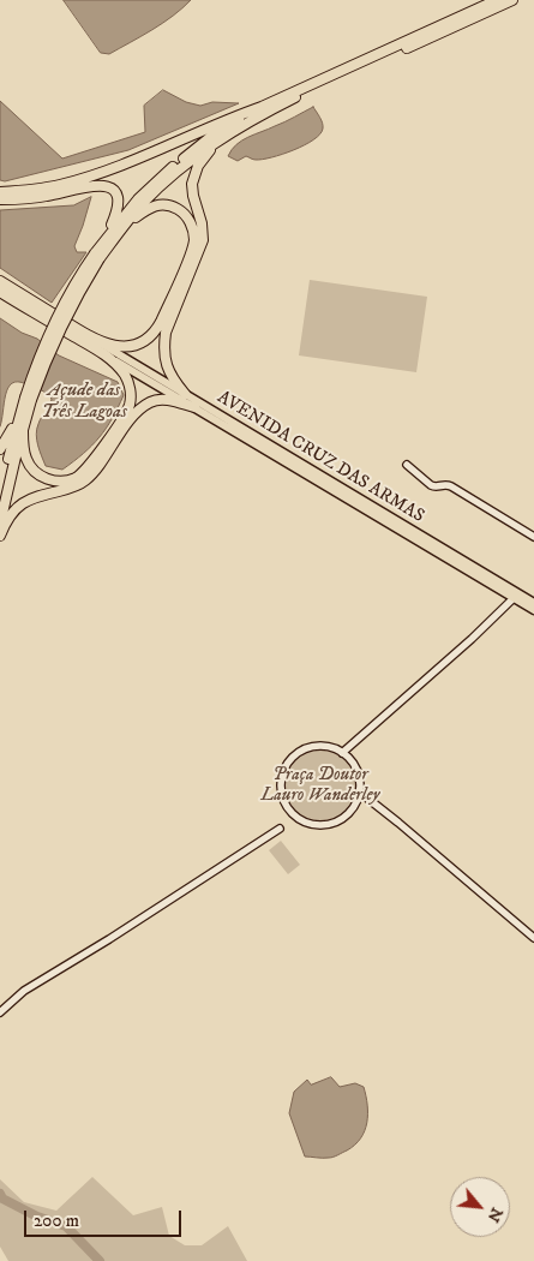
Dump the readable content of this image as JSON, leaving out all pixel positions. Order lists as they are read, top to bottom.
{
  "streets": {
    "main road": ["AVENIDA CRUZ DAS ARMAS"]
  },
  "water": ["Açude das Três Lagoas"],
  "parks": ["Praça Doutor Lauro Wanderley"],
  "scale_bar": "200 m",
  "north": "bottom right"
}
